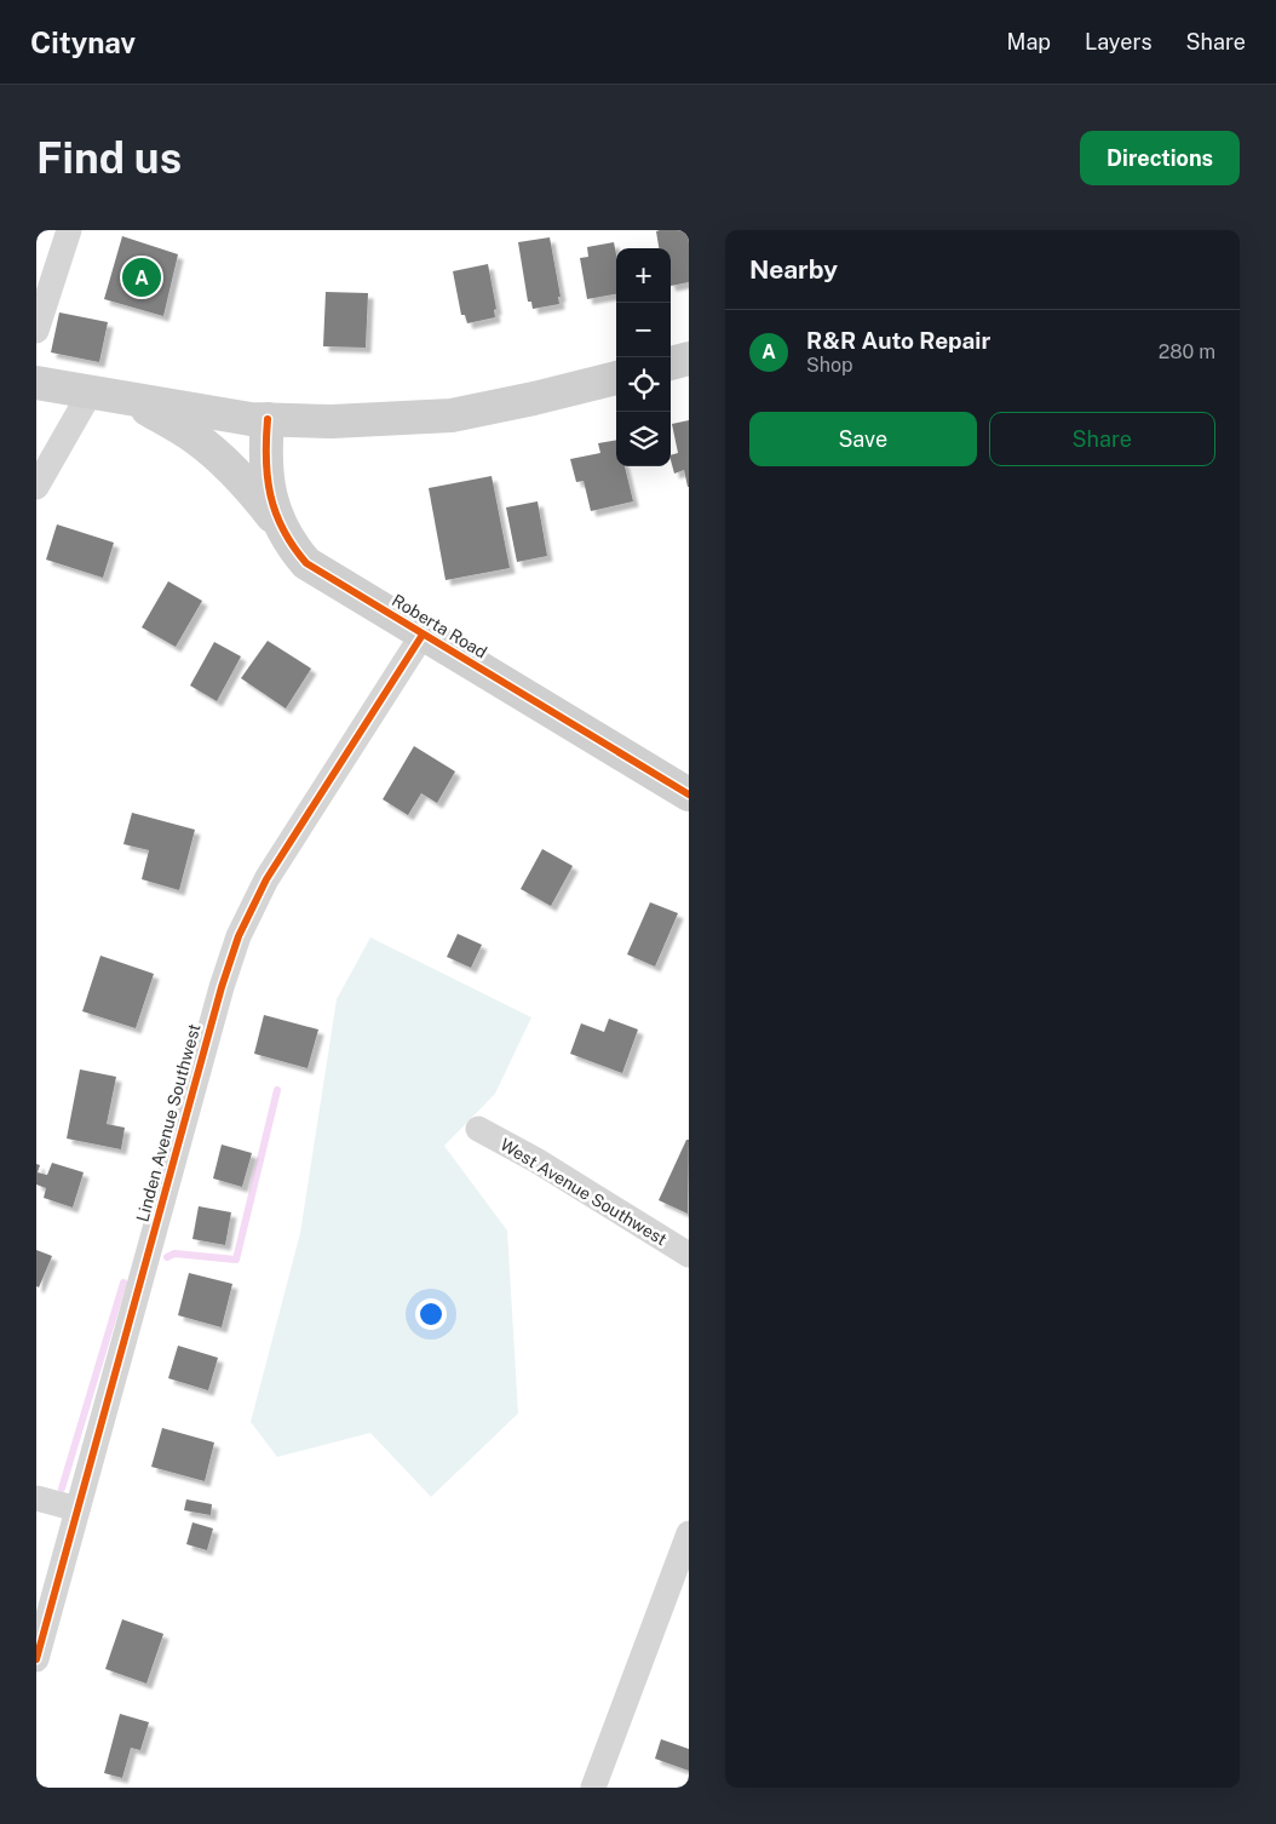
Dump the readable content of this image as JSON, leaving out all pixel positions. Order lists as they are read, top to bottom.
{
  "streets": {
    "main road": ["Roberta Road"],
    "street": ["Linden Avenue Southwest", "West Avenue Southwest"]
  },
  "crossings": [
    ["Roberta Road", "Linden Avenue Southwest"]
  ],
  "page": {
    "header": "Citynav",
    "nav": ["Map", "Layers", "Share"],
    "buttons": [
      "Directions",
      ["Save", "Share"]
    ],
    "title": "Find us",
    "heading": "Nearby",
    "map_buttons": ["+", "−"],
    "pins": "A",
    "list": [
      {
        "mark": "A",
        "name": "R&R Auto Repair",
        "note": "Shop",
        "value": "280 m"
      }
    ]
  }
}
